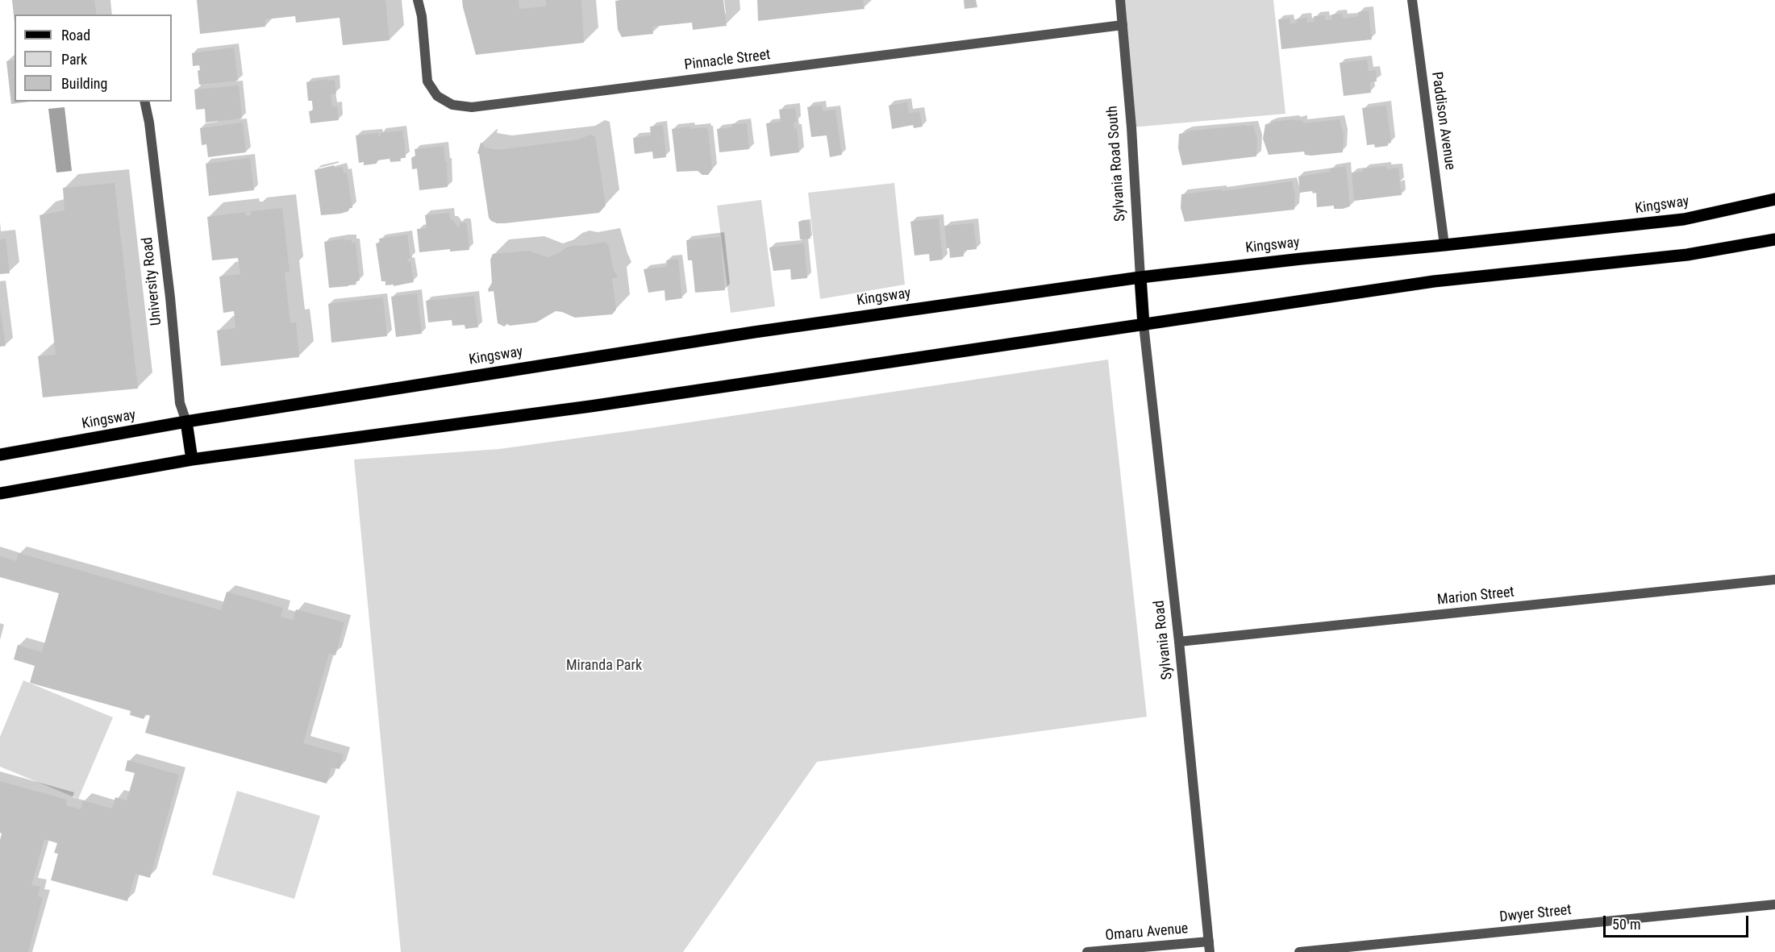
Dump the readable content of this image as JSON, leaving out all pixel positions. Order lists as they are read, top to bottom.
{
  "streets": {
    "main road": ["Sylvania Road South", "Kingsway", "University Road"],
    "street": [
      "Pinnacle Street",
      "Paddison Avenue",
      "Marion Street",
      "Sylvania Road",
      "Dwyer Street",
      "Omaru Avenue"
    ]
  },
  "crossings": [
    ["Pinnacle Street", "Sylvania Road South"],
    ["Paddison Avenue", "Kingsway"],
    ["Sylvania Road South", "Kingsway"],
    ["Sylvania Road South", "Sylvania Road"],
    ["Kingsway", "University Road"],
    ["Marion Street", "Sylvania Road"],
    ["Sylvania Road", "Omaru Avenue"]
  ],
  "parks": ["Miranda Park"],
  "legend": ["Road", "Park", "Building"],
  "scale_bar": "50 m"
}
